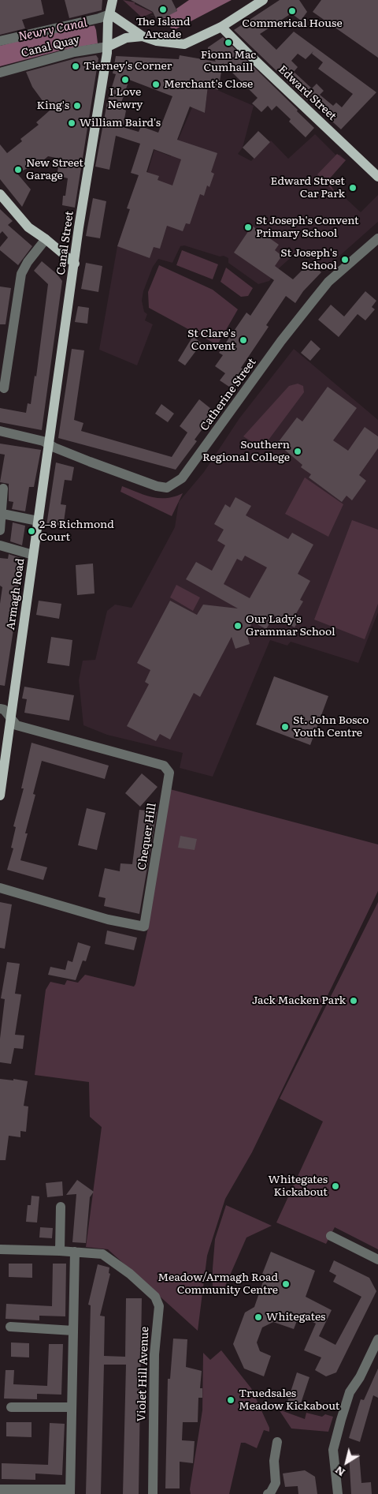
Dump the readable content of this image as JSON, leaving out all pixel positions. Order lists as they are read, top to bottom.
{
  "streets": {
    "main road": ["Edward Street", "Canal Street", "Armagh Road"],
    "street": [
      "Canal Quay",
      "Catherine Street",
      "Chequer Hill",
      "Violet Hill Avenue"
    ]
  },
  "crossings": [
    ["Canal Quay", "Canal Street"],
    ["Canal Street", "Catherine Street"],
    ["Canal Street", "Armagh Road"],
    ["Catherine Street", "Armagh Road"],
    ["Armagh Road", "Chequer Hill"]
  ],
  "water": ["Newry Canal"],
  "places": [
    "The Island Arcade",
    "Commerical House",
    "Fionn Mac Cumhaill",
    "Tierney's Corner",
    "I Love Newry",
    "Merchant's Close",
    "King's",
    "William Baird's",
    "New Street Garage",
    "Edward Street Car Park",
    "St Joseph's Convent Primary School",
    "St Joseph's School",
    "St Clare's Convent",
    "Southern Regional College",
    "2–8 Richmond Court",
    "Our Lady's Grammar School",
    "St. John Bosco Youth Centre",
    "Jack Macken Park",
    "Whitegates Kickabout",
    "Meadow/Armagh Road Community Centre",
    "Whitegates",
    "Truedsales Meadow Kickabout"
  ],
  "north": "bottom left"
}
